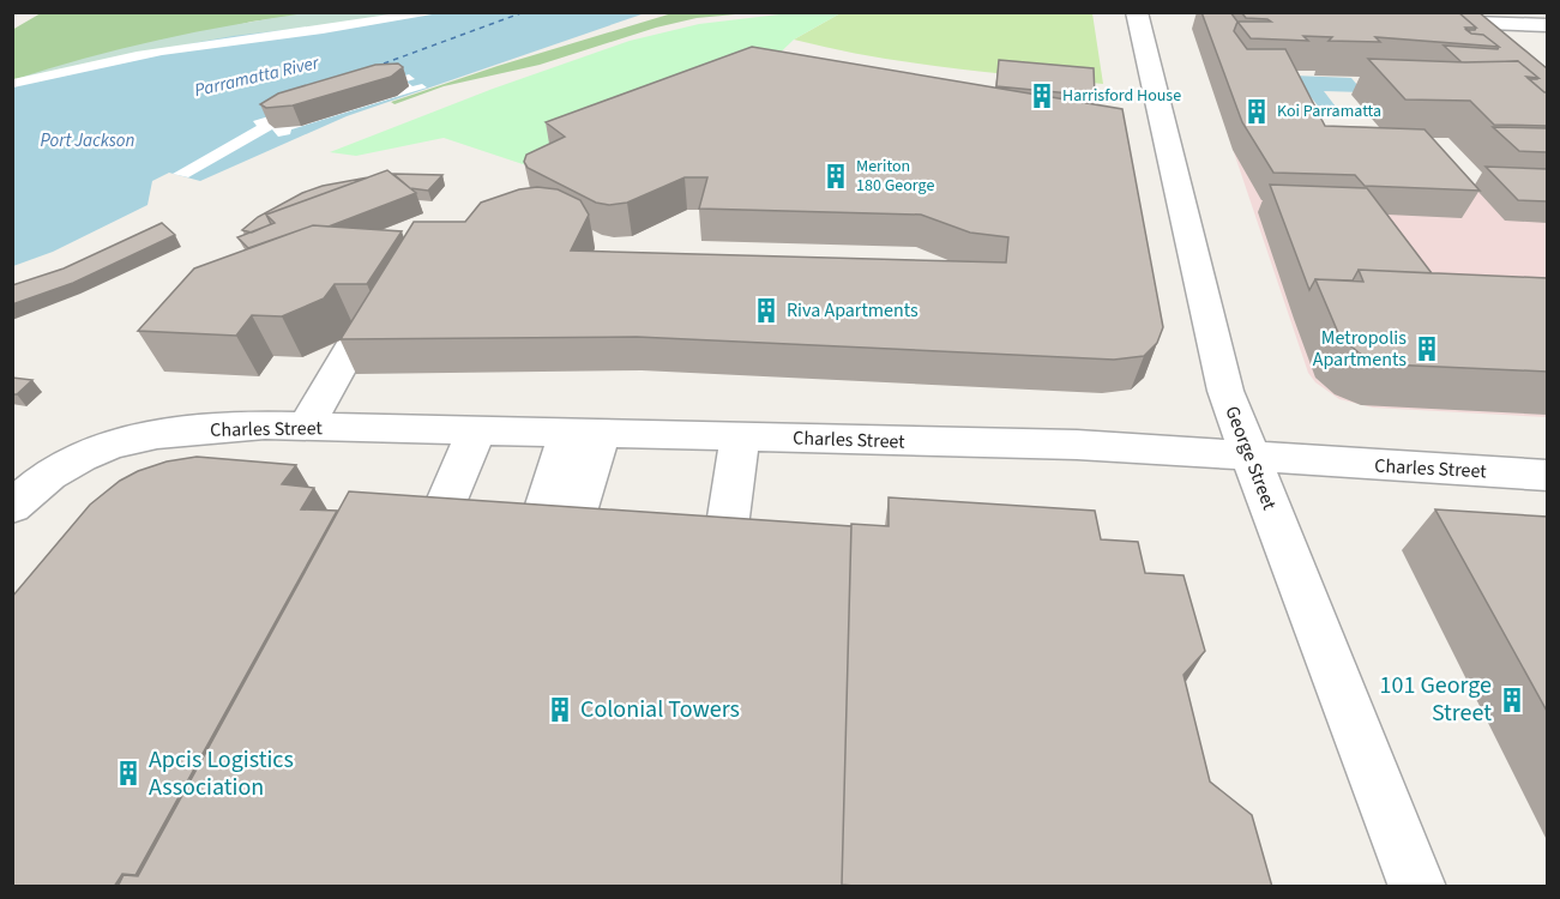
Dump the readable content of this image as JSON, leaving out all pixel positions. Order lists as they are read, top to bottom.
{
  "streets": {
    "street": ["Charles Street", "George Street"]
  },
  "crossings": [
    ["Charles Street", "George Street"]
  ],
  "water": ["Parramatta River", "Port Jackson"],
  "places": {
    "building": [
      "Harrisford House",
      "Koi Parramatta",
      "Meriton 180 George",
      "Riva Apartments",
      "Metropolis Apartments",
      "101 George Street",
      "Colonial Towers",
      "Apcis Logistics Association"
    ]
  }
}
